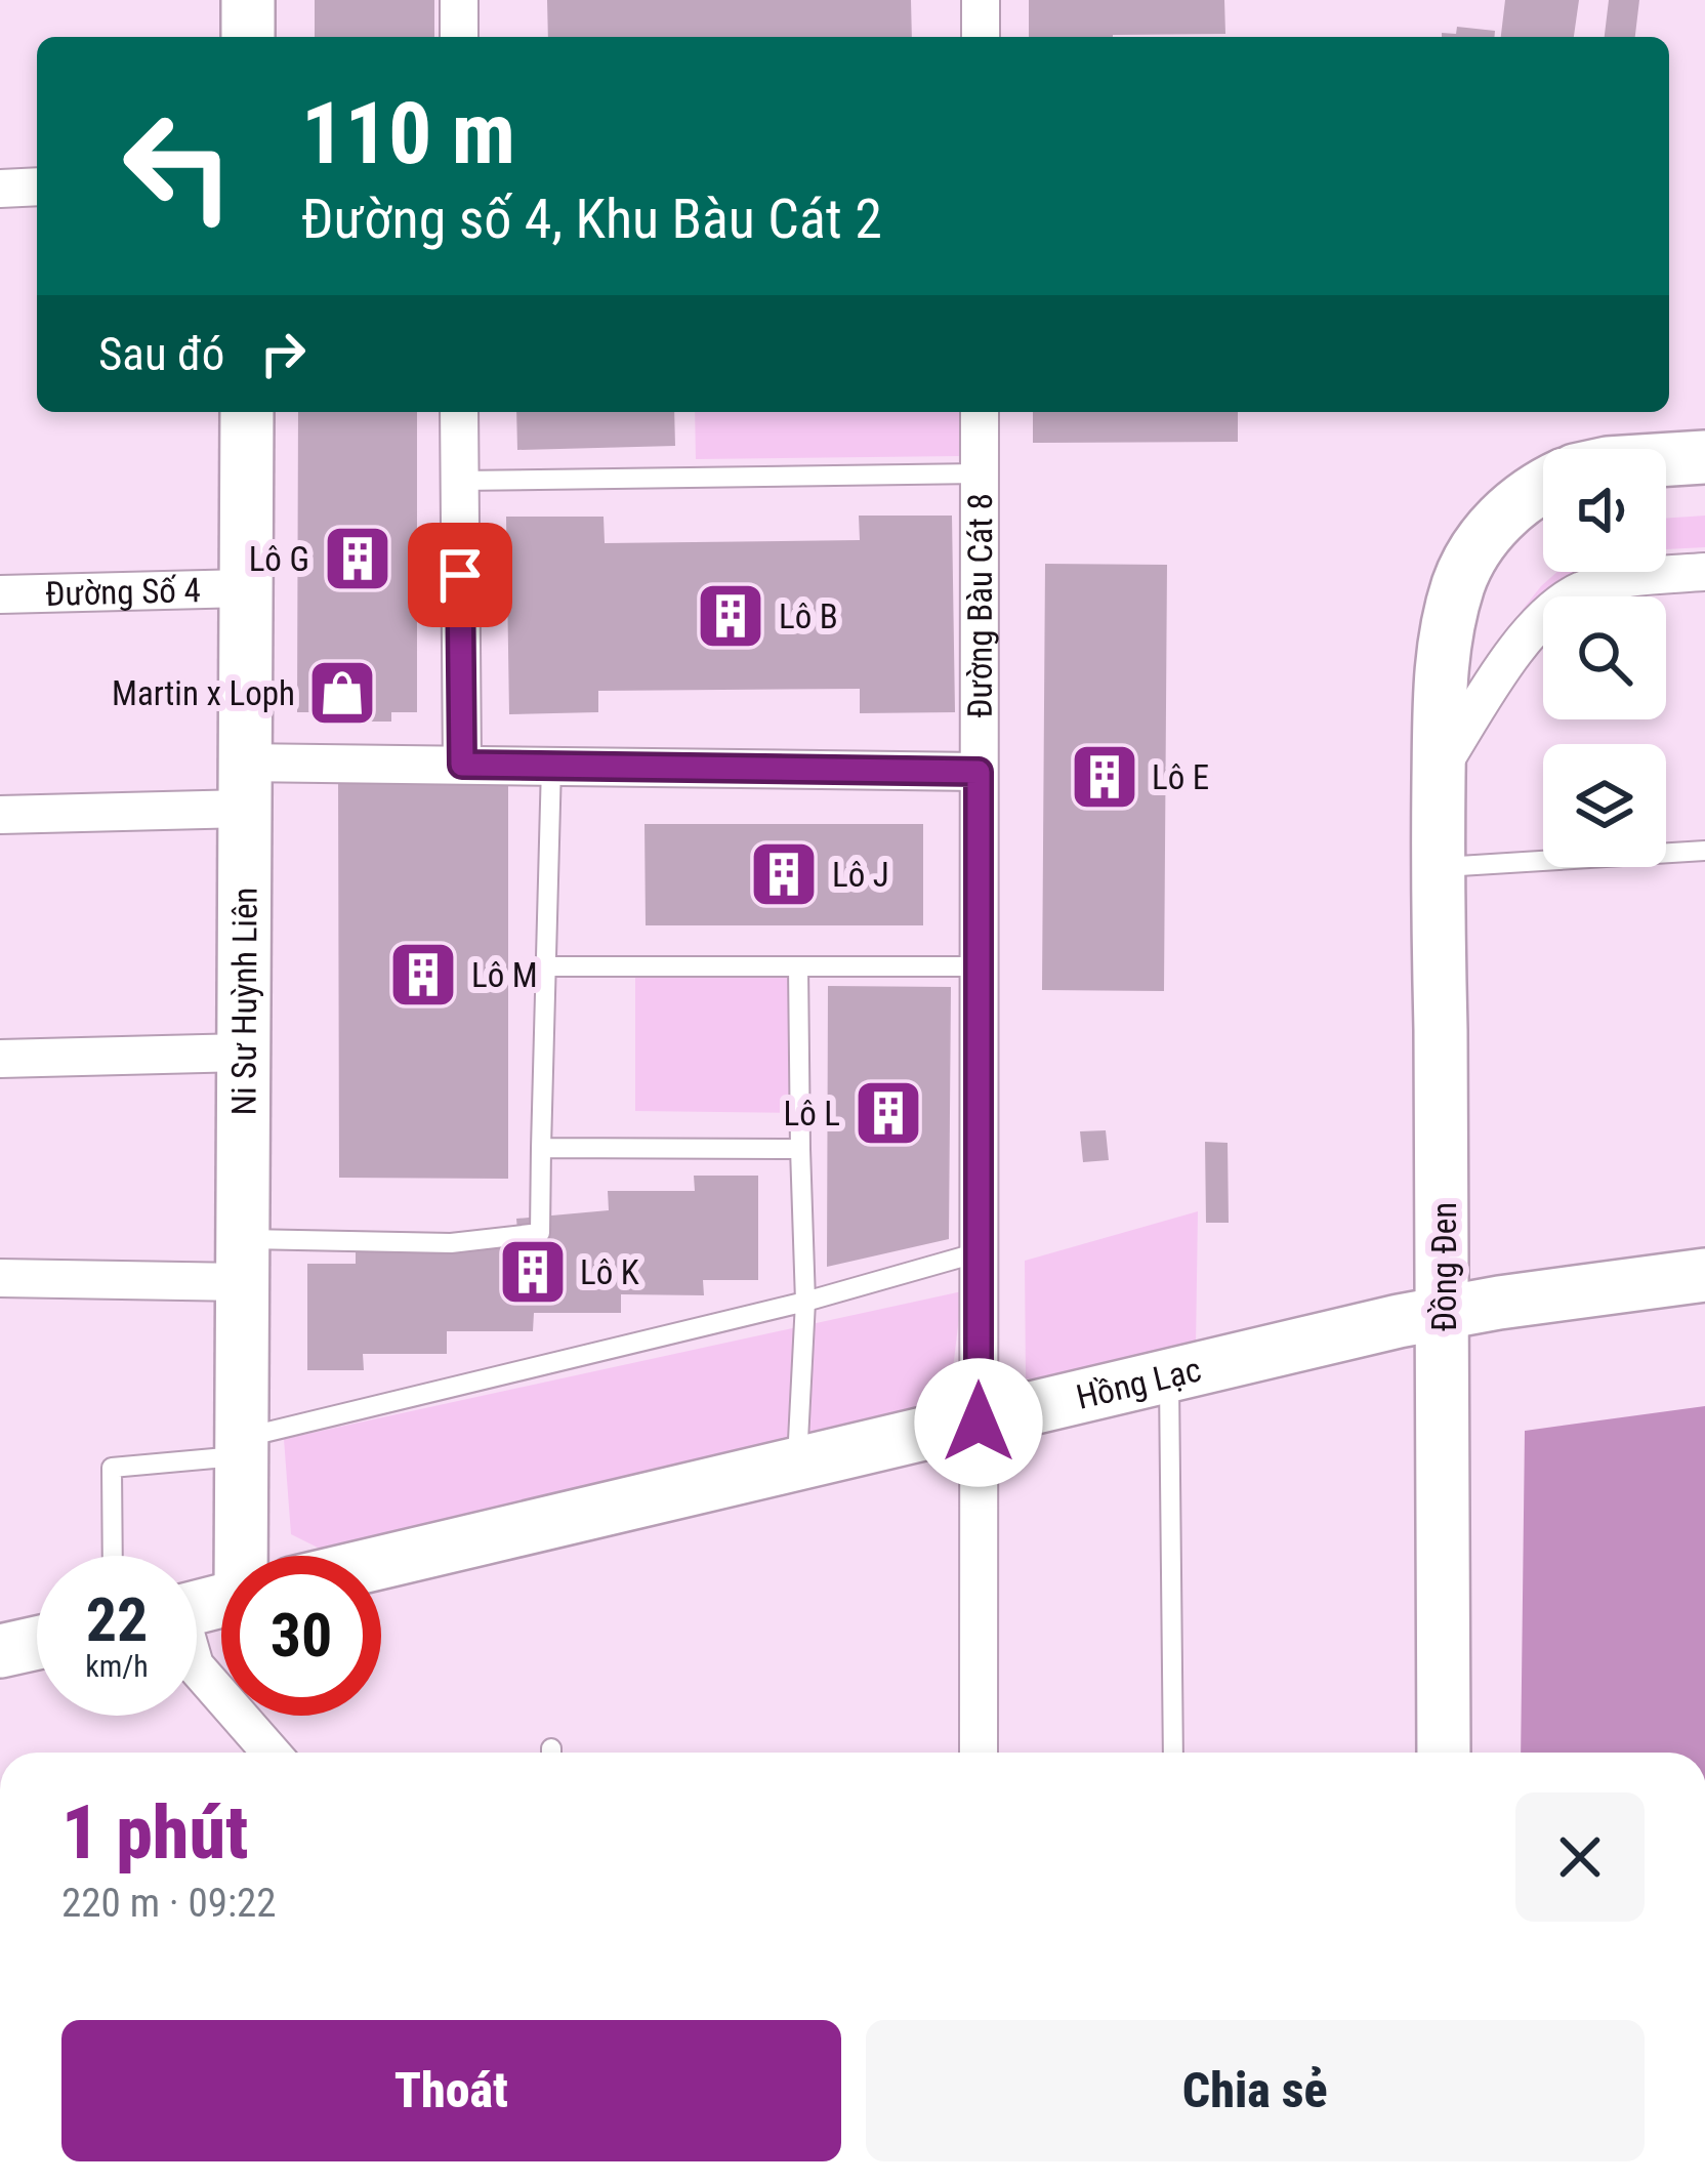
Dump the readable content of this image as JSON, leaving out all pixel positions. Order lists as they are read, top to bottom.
{
  "streets": {
    "street": [
      "Đường Số 4",
      "Đường Bàu Cát 8",
      "Ni Sư Huỳnh Liên",
      "Đồng Đen",
      "Hồng Lạc"
    ]
  },
  "crossings": [
    ["Đường Số 4", "Ni Sư Huỳnh Liên"],
    ["Đường Bàu Cát 8", "Hồng Lạc"],
    ["Đồng Đen", "Hồng Lạc"]
  ],
  "places": {
    "building": [
      "Lô G",
      "Lô B",
      "Lô E",
      "Lô J",
      "Lô M",
      "Lô L",
      "Lô K"
    ],
    "shop": ["Martin x Loph"]
  },
  "page": {
    "turn": ["110 m", "Đường số 4, Khu Bàu Cát 2"],
    "then": "Sau đó",
    "speed": "22 km/h",
    "limit": "30",
    "heading": ["1 phút", "220 m · 09:22"],
    "buttons": ["Thoát", "Chia sẻ"]
  }
}
